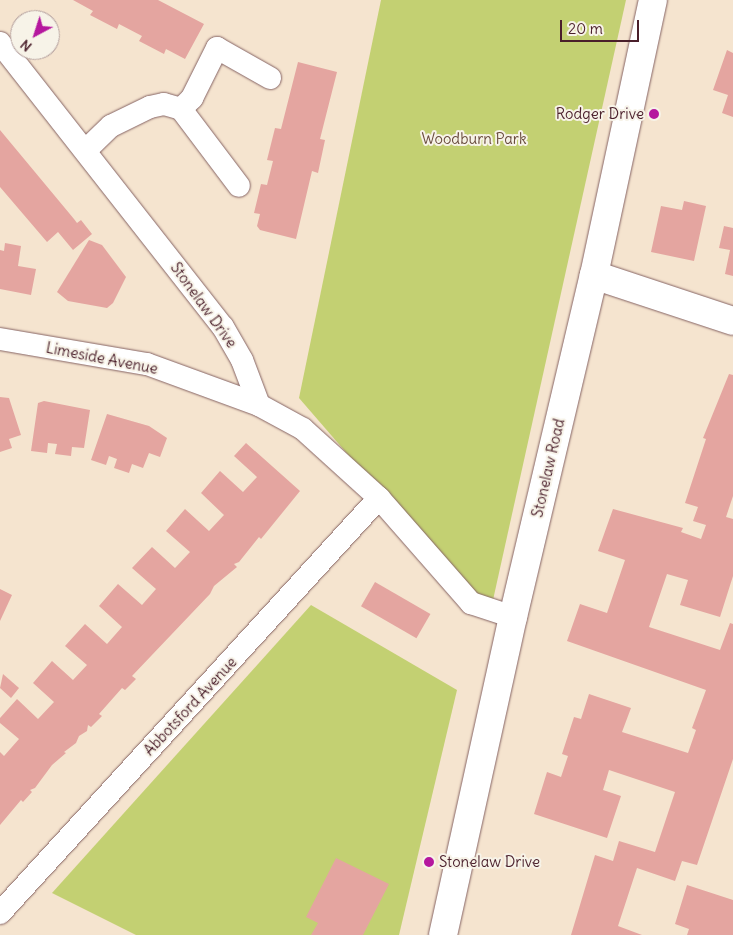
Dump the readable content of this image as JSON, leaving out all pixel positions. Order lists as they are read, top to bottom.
{
  "streets": {
    "main road": ["Stonelaw Road"],
    "street": ["Stonelaw Drive", "Limeside Avenue", "Abbotsford Avenue"]
  },
  "crossings": [
    ["Stonelaw Drive", "Limeside Avenue"]
  ],
  "parks": ["Woodburn Park"],
  "places": ["Rodger Drive", "Stonelaw Drive"],
  "scale_bar": "20 m",
  "north": "bottom left"
}
